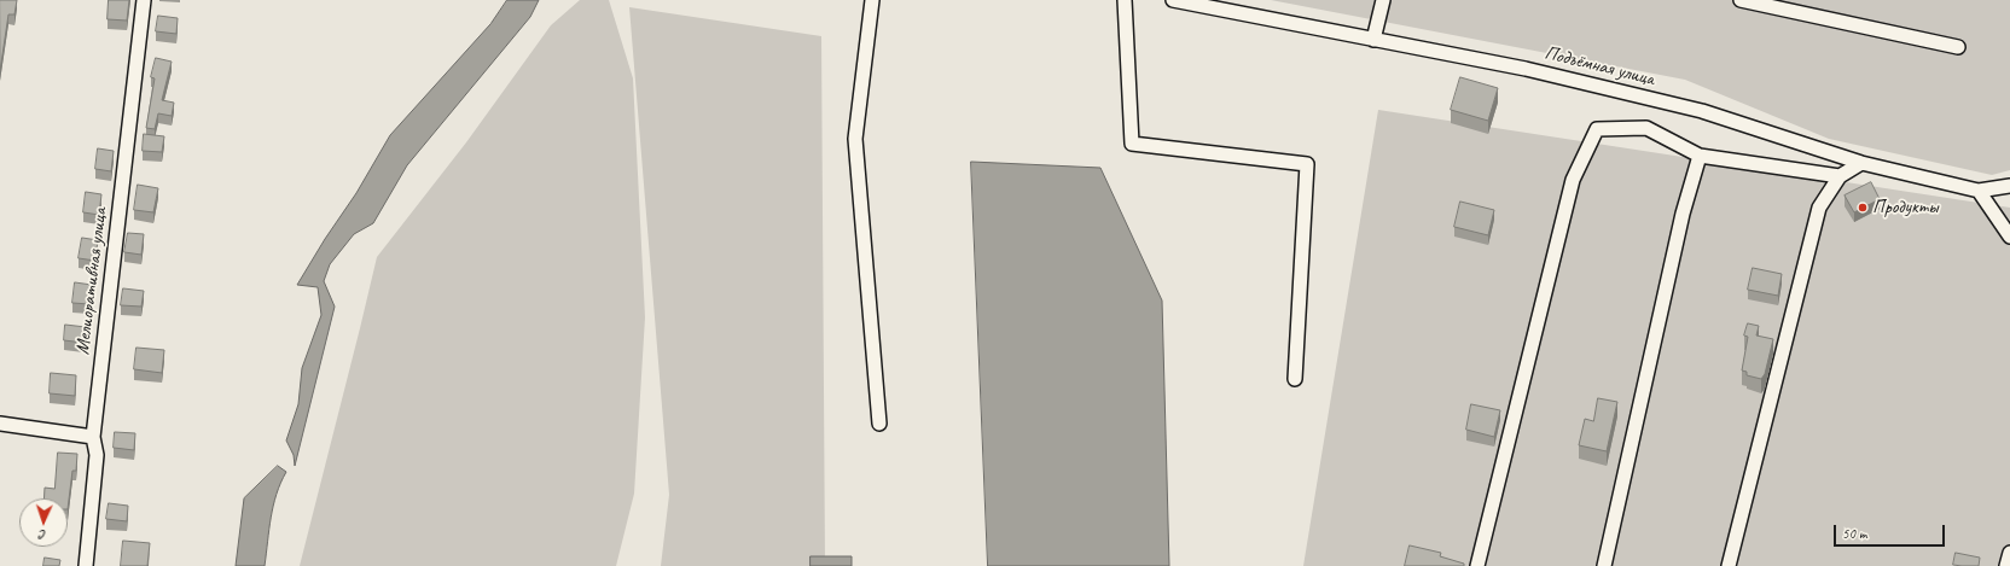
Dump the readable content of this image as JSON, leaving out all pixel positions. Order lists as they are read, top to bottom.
{
  "streets": {
    "street": ["Подъёмная улица", "Мелиоративная улица"]
  },
  "places": ["Продукты"],
  "scale_bar": "50 m",
  "north": "bottom"
}
